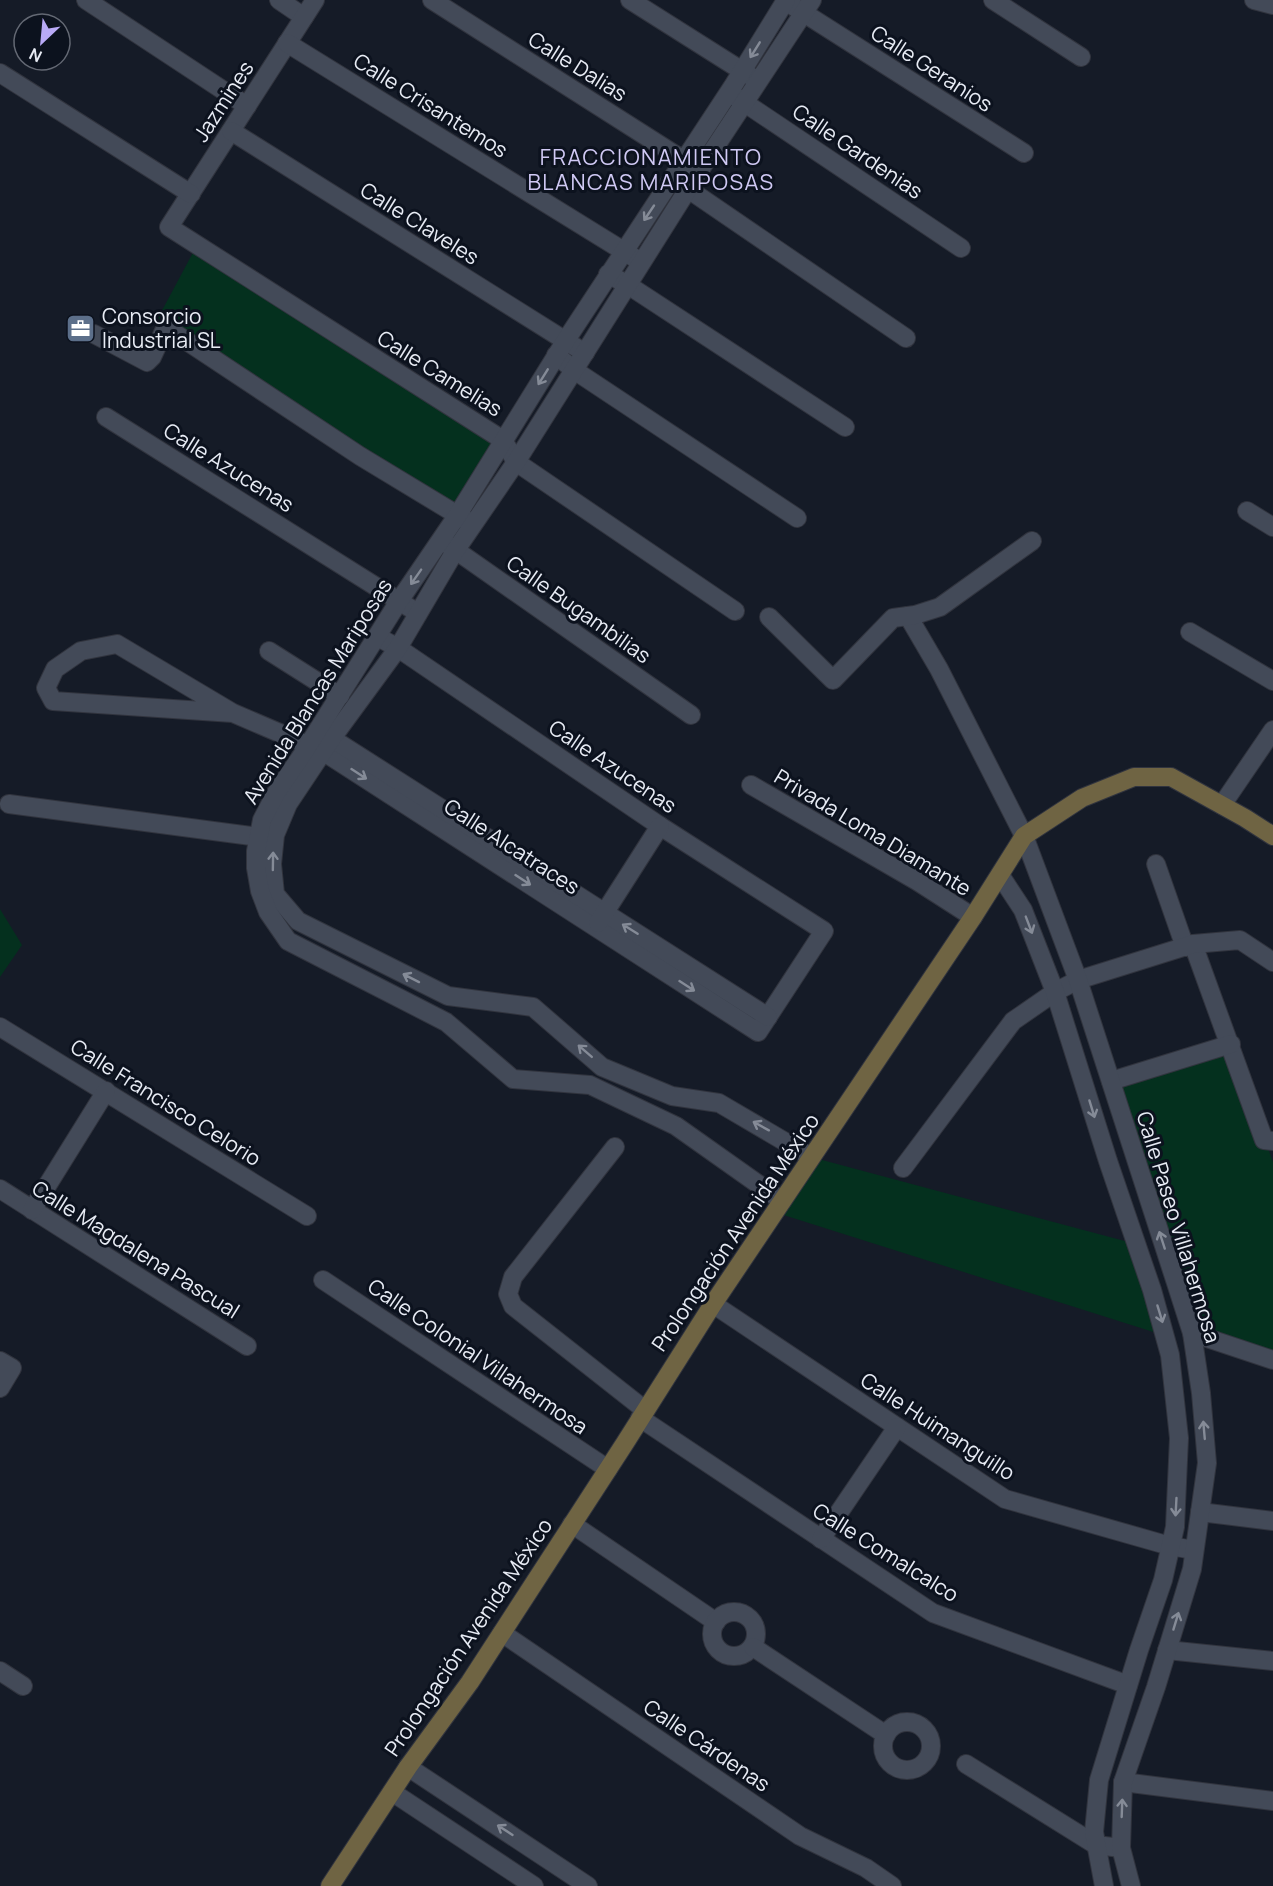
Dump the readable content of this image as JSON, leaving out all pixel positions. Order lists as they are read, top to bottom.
{
  "streets": {
    "main road": ["Prolongación Avenida México"],
    "street": [
      "Calle Dalias",
      "Calle Geranios",
      "Jazmines",
      "Calle Crisantemos",
      "Calle Gardenias",
      "Calle Claveles",
      "Calle Camelias",
      "Calle Azucenas",
      "Calle Bugambilias",
      "Avenida Blancas Mariposas",
      "Privada Loma Diamante",
      "Calle Alcatraces",
      "Calle Francisco Celorio",
      "Calle Paseo Villahermosa",
      "Calle Magdalena Pascual",
      "Calle Colonial Villahermosa",
      "Calle Huimanguillo",
      "Calle Comalcalco",
      "Calle Cárdenas"
    ]
  },
  "crossings": [
    ["Calle Dalias", "Avenida Blancas Mariposas"],
    ["Calle Geranios", "Avenida Blancas Mariposas"],
    ["Jazmines", "Calle Crisantemos"],
    ["Jazmines", "Calle Claveles"],
    ["Jazmines", "Calle Camelias"],
    ["Calle Crisantemos", "Avenida Blancas Mariposas"],
    ["Calle Gardenias", "Avenida Blancas Mariposas"],
    ["Calle Claveles", "Avenida Blancas Mariposas"],
    ["Calle Camelias", "Avenida Blancas Mariposas"],
    ["Calle Azucenas", "Avenida Blancas Mariposas"],
    ["Calle Azucenas", "Calle Alcatraces"],
    ["Calle Bugambilias", "Avenida Blancas Mariposas"],
    ["Avenida Blancas Mariposas", "Calle Alcatraces"],
    ["Avenida Blancas Mariposas", "Prolongación Avenida México"],
    ["Privada Loma Diamante", "Prolongación Avenida México"],
    ["Calle Paseo Villahermosa", "Prolongación Avenida México"],
    ["Calle Paseo Villahermosa", "Calle Huimanguillo"],
    ["Calle Paseo Villahermosa", "Calle Comalcalco"],
    ["Prolongación Avenida México", "Calle Colonial Villahermosa"],
    ["Prolongación Avenida México", "Calle Huimanguillo"],
    ["Prolongación Avenida México", "Calle Comalcalco"],
    ["Prolongación Avenida México", "Calle Cárdenas"]
  ],
  "districts": ["FRACCIONAMIENTO BLANCAS MARIPOSAS"],
  "places": {
    "office": ["Consorcio Industrial SL"]
  },
  "north": "bottom left"
}
